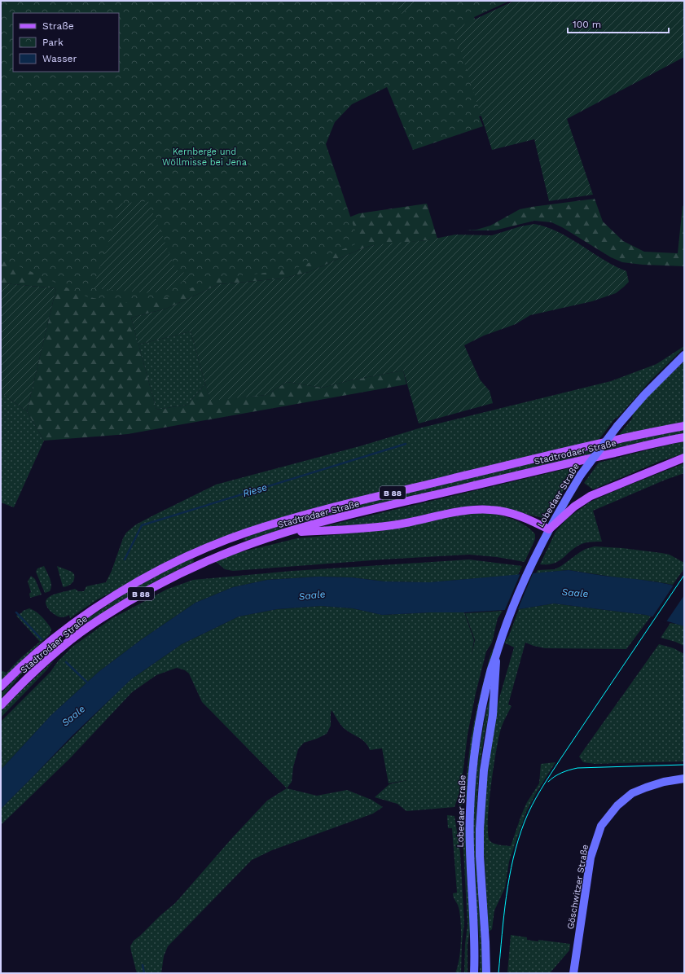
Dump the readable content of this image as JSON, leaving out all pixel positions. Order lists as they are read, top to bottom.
{
  "streets": {
    "main road": [
      "Stadtrodaer Straße",
      "B 88",
      "Lobedaer Straße",
      "Göschwitzer Straße"
    ]
  },
  "water": ["Riese", "Saale"],
  "parks": ["Kernberge und Wöllmisse bei Jena"],
  "legend": ["Straße", "Park", "Wasser"],
  "scale_bar": "100 m"
}
